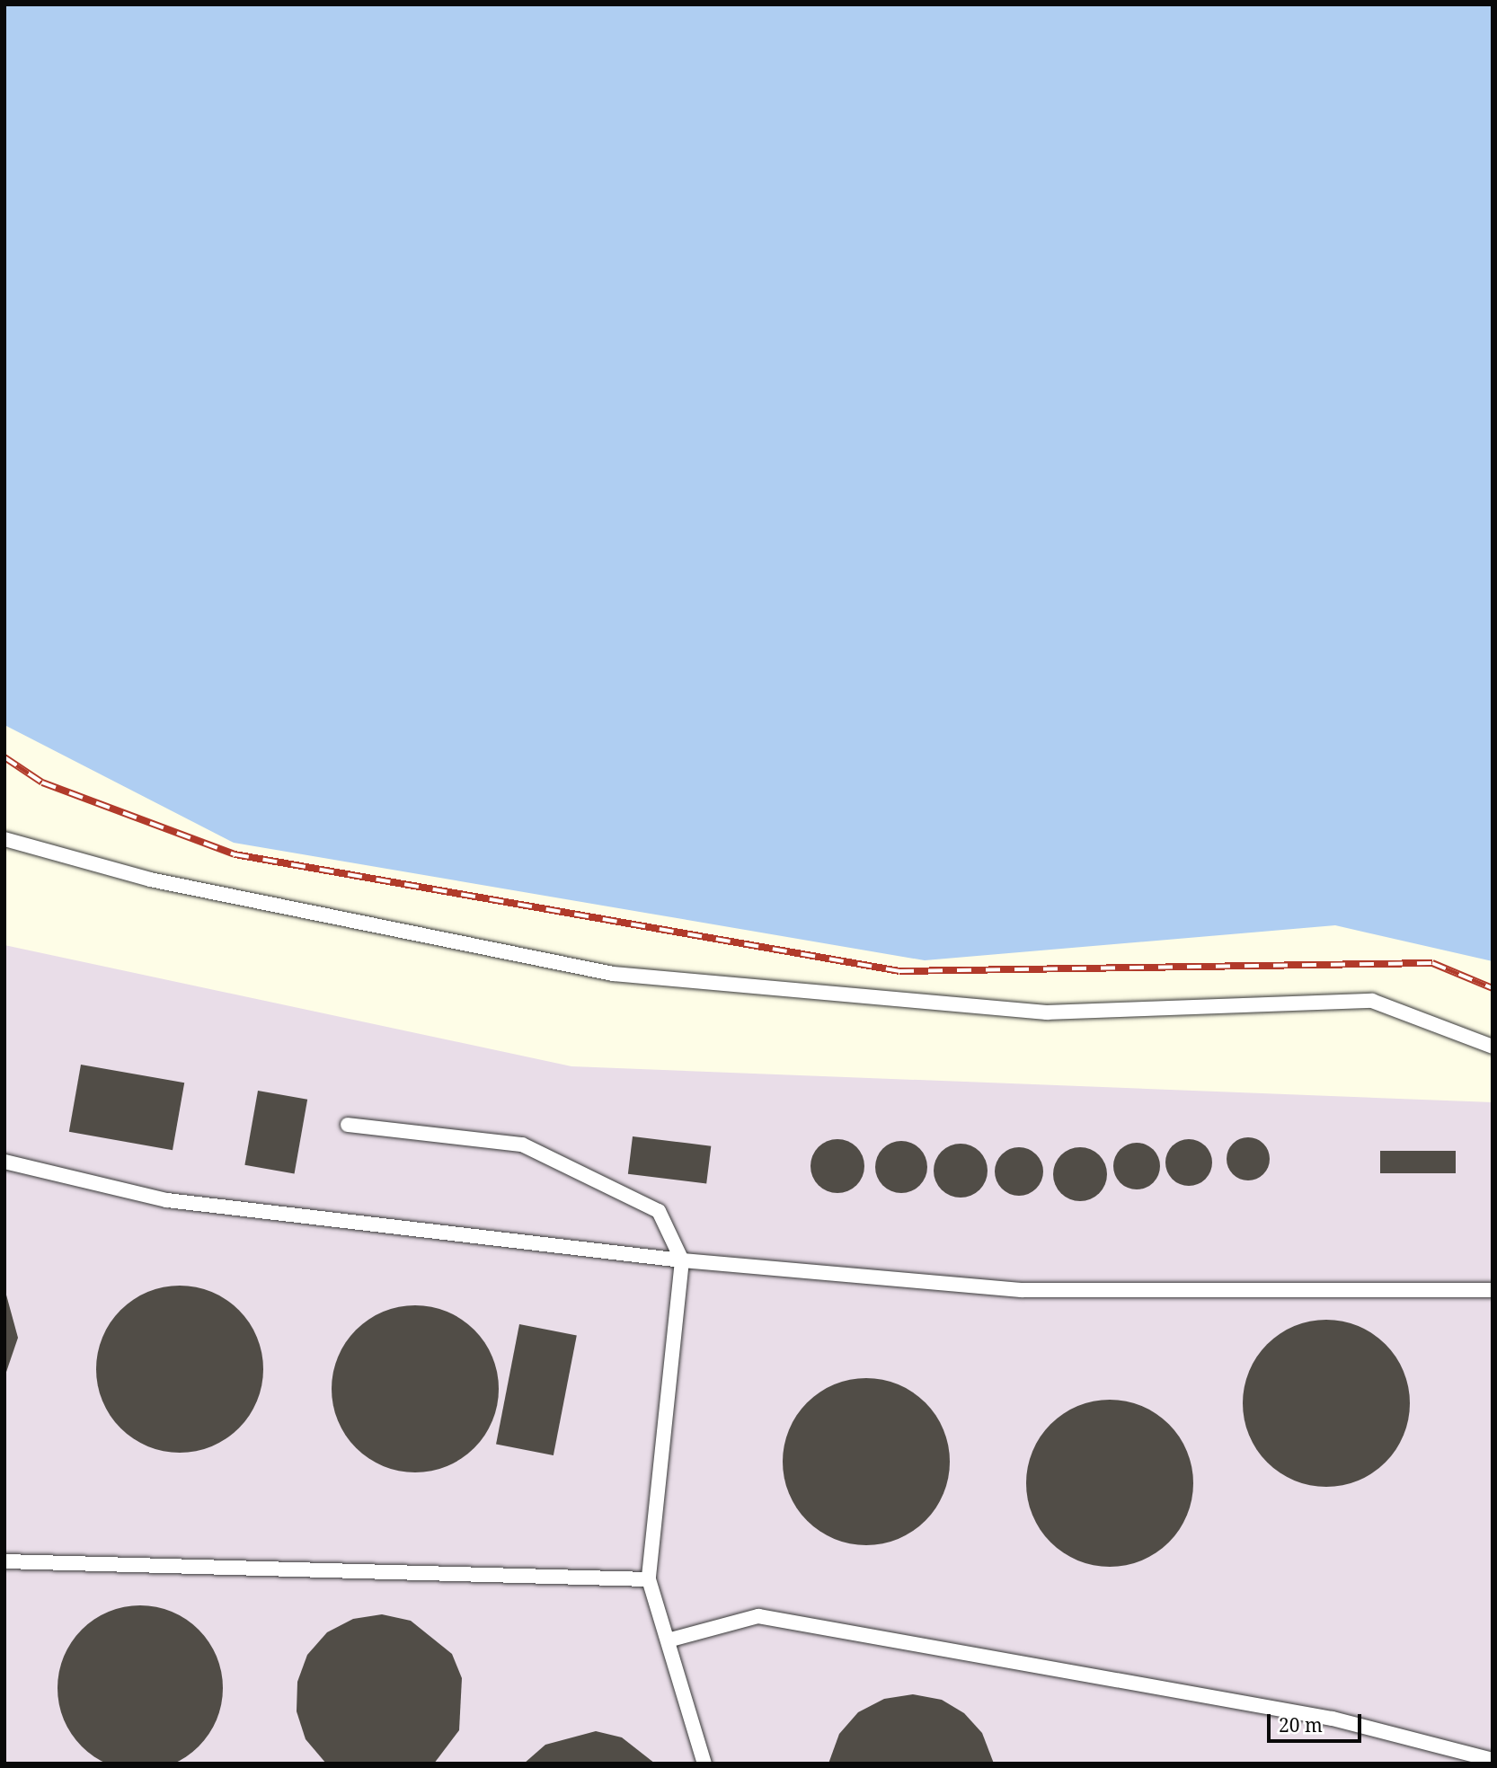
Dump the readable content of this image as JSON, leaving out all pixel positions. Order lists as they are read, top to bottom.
{
  "scale_bar": "20 m"
}
